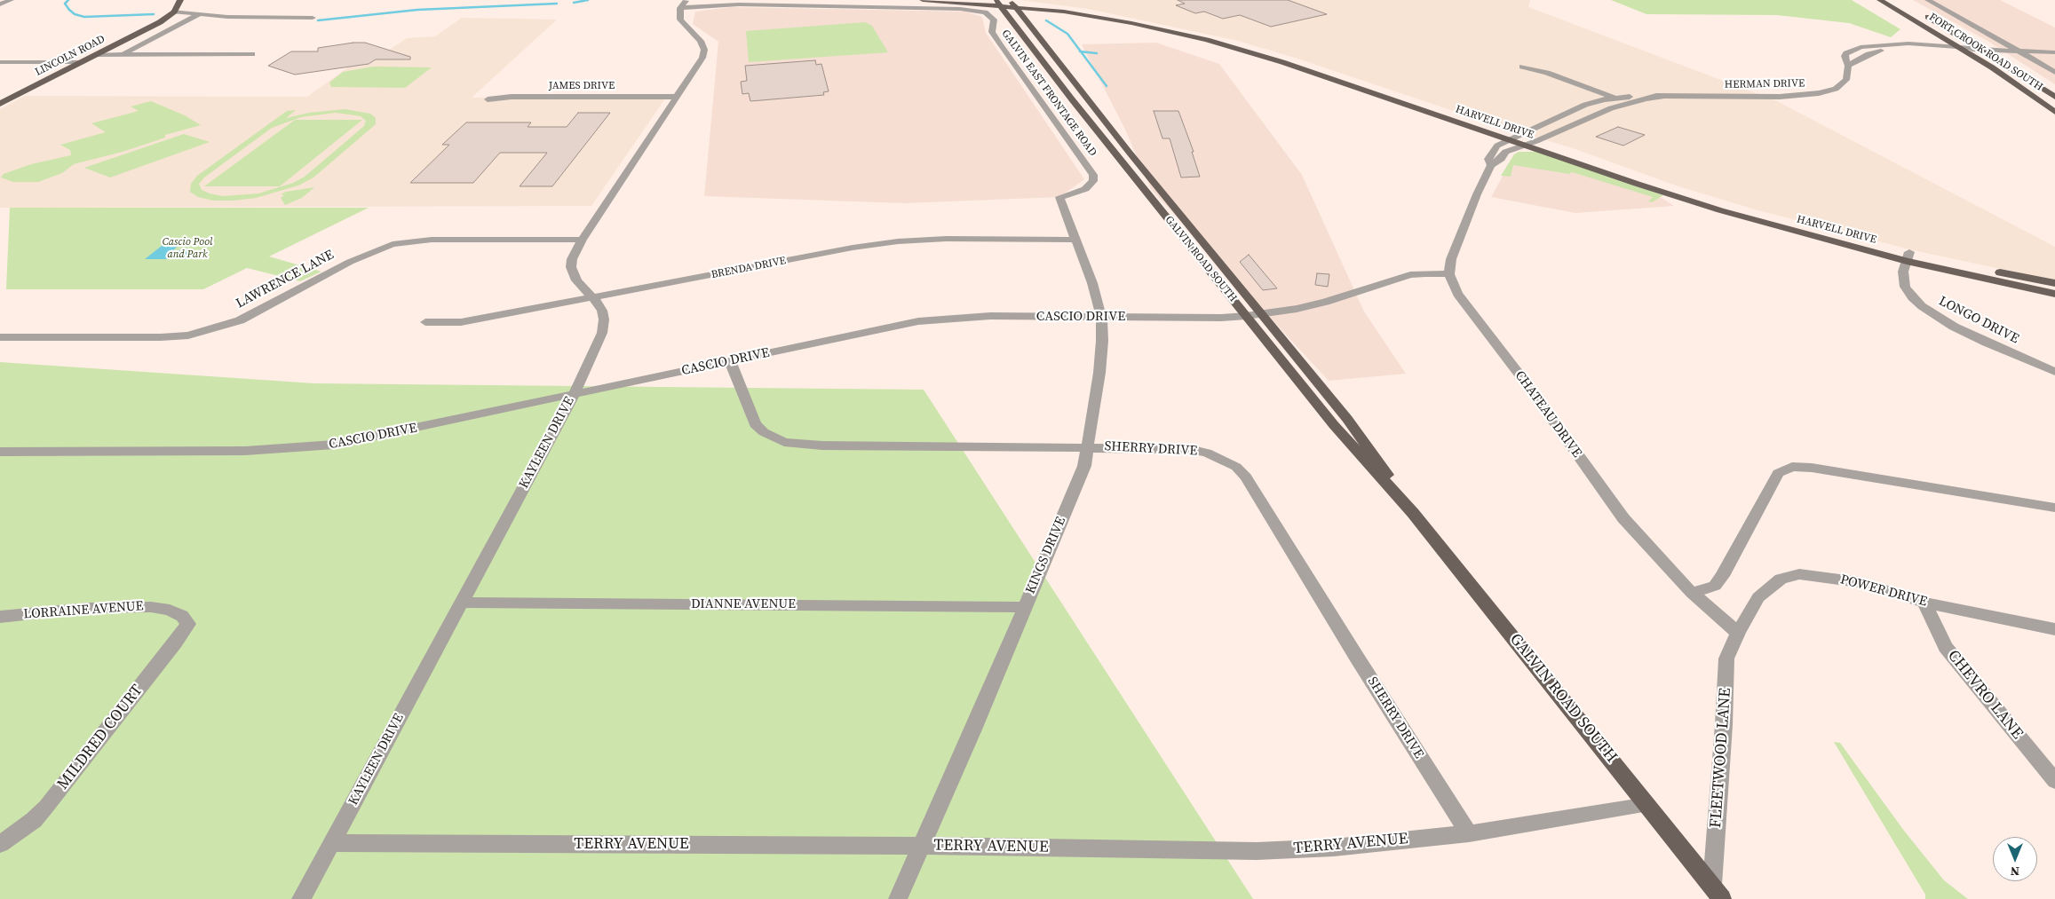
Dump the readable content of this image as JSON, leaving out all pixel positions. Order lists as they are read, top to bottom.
{
  "streets": {
    "main road": [
      "FORT CROOK ROAD SOUTH",
      "LINCOLN ROAD",
      "HARVELL DRIVE",
      "GALVIN ROAD SOUTH"
    ],
    "street": [
      "HERMAN DRIVE",
      "JAMES DRIVE",
      "GALVIN EAST FRONTAGE ROAD",
      "BRENDA DRIVE",
      "LAWRENCE LANE",
      "CASCIO DRIVE",
      "LONGO DRIVE",
      "CHATEAU DRIVE",
      "KAYLEEN DRIVE",
      "SHERRY DRIVE",
      "KINGS DRIVE",
      "POWER DRIVE",
      "DIANNE AVENUE",
      "LORRAINE AVENUE",
      "CHEVRO LANE",
      "MILDRED COURT",
      "FLEETWOOD LANE",
      "TERRY AVENUE"
    ]
  },
  "crossings": [
    ["FORT CROOK ROAD SOUTH", "HERMAN DRIVE"],
    ["HERMAN DRIVE", "HARVELL DRIVE"],
    ["JAMES DRIVE", "KAYLEEN DRIVE"],
    ["GALVIN EAST FRONTAGE ROAD", "KINGS DRIVE"],
    ["HARVELL DRIVE", "GALVIN ROAD SOUTH"],
    ["HARVELL DRIVE", "LONGO DRIVE"],
    ["GALVIN ROAD SOUTH", "CASCIO DRIVE"],
    ["GALVIN ROAD SOUTH", "FLEETWOOD LANE"],
    ["GALVIN ROAD SOUTH", "TERRY AVENUE"],
    ["BRENDA DRIVE", "KAYLEEN DRIVE"],
    ["BRENDA DRIVE", "KINGS DRIVE"],
    ["LAWRENCE LANE", "KAYLEEN DRIVE"],
    ["CASCIO DRIVE", "CHATEAU DRIVE"],
    ["CASCIO DRIVE", "KAYLEEN DRIVE"],
    ["CASCIO DRIVE", "SHERRY DRIVE"],
    ["CASCIO DRIVE", "KINGS DRIVE"],
    ["CHATEAU DRIVE", "POWER DRIVE"],
    ["CHATEAU DRIVE", "FLEETWOOD LANE"],
    ["KAYLEEN DRIVE", "DIANNE AVENUE"],
    ["KAYLEEN DRIVE", "TERRY AVENUE"],
    ["SHERRY DRIVE", "KINGS DRIVE"],
    ["SHERRY DRIVE", "TERRY AVENUE"],
    ["KINGS DRIVE", "DIANNE AVENUE"],
    ["KINGS DRIVE", "TERRY AVENUE"],
    ["POWER DRIVE", "CHEVRO LANE"],
    ["POWER DRIVE", "FLEETWOOD LANE"],
    ["LORRAINE AVENUE", "MILDRED COURT"]
  ],
  "parks": ["Cascio Pool and Park"],
  "north": "bottom"
}
